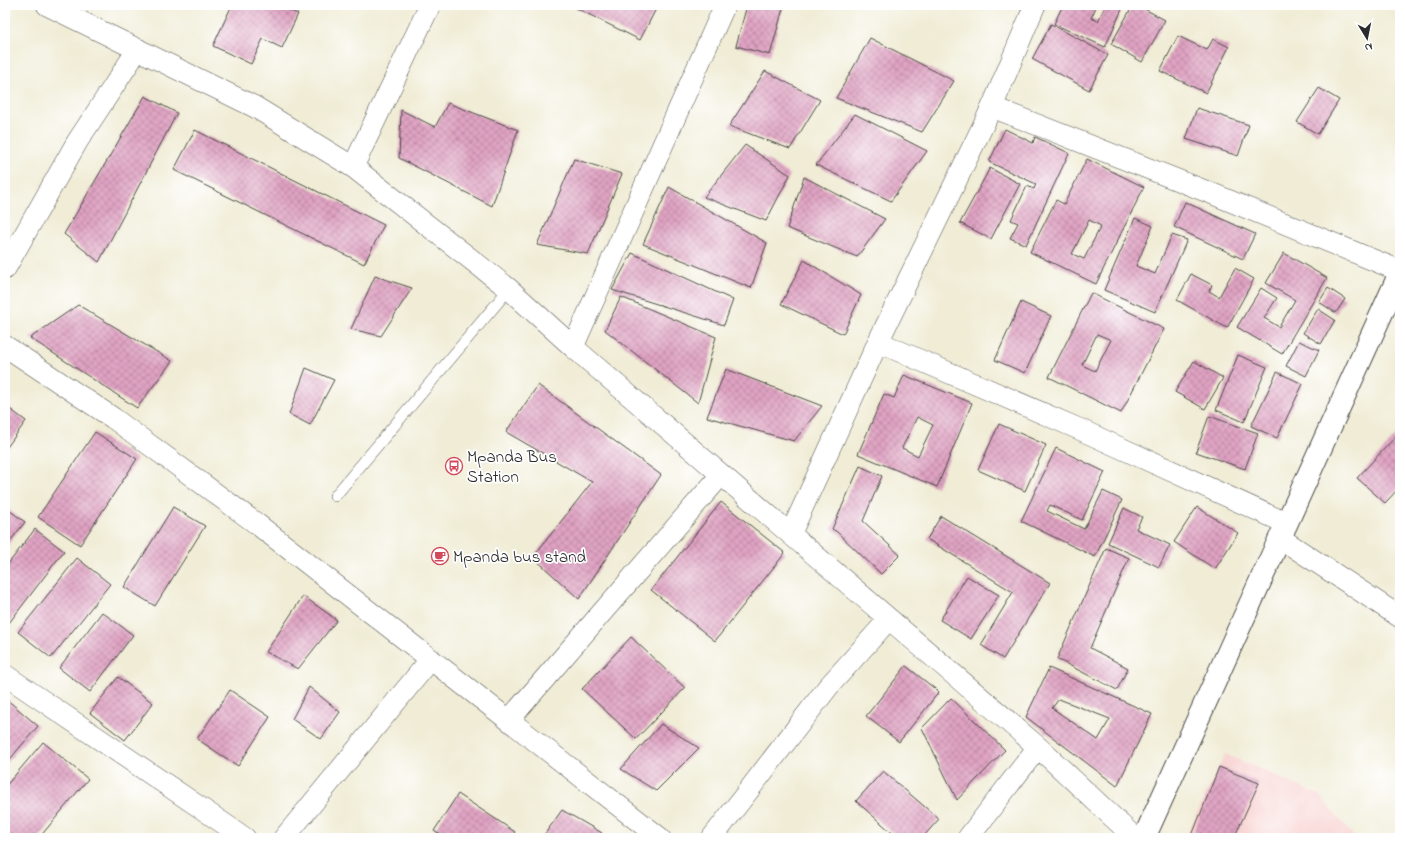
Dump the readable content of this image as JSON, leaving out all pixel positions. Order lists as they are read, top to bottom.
{
  "places": {
    "bus stop": ["Mpanda Bus Station"],
    "cafe": ["Mpanda bus stand"]
  },
  "north": "bottom"
}
